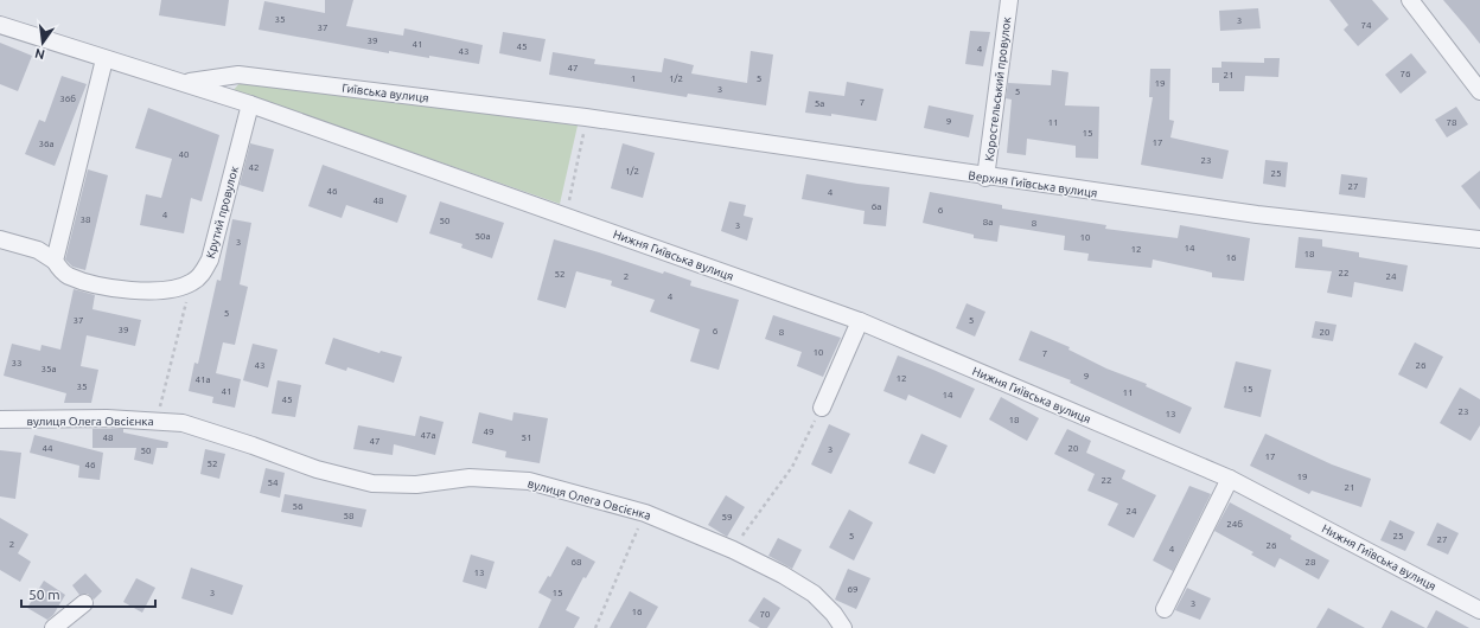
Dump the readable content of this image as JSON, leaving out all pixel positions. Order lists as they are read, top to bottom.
{
  "streets": {
    "street": [
      "Коростельський провулок",
      "Гиївська вулиця",
      "Верхня Гиївська вулиця",
      "Крутий провулок",
      "Нижня Гиївська вулиця",
      "вулиця Олега Овсієнка"
    ]
  },
  "crossings": [
    ["Коростельський провулок", "Верхня Гиївська вулиця"],
    ["Гиївська вулиця", "Верхня Гиївська вулиця"],
    ["Гиївська вулиця", "Крутий провулок"],
    ["Гиївська вулиця", "Нижня Гиївська вулиця"]
  ],
  "house_numbers": [
    "35",
    "3",
    "74",
    "37",
    "39",
    "41",
    "45",
    "4",
    "43",
    "47",
    "76",
    "21",
    "1",
    "1/2",
    "5",
    "19",
    "3",
    "5",
    "36б",
    "7",
    "5а",
    "9",
    "11",
    "78",
    "15",
    "17",
    "36а",
    "40",
    "23",
    "42",
    "1/2",
    "25",
    "27",
    "46",
    "4",
    "48",
    "6а",
    "6",
    "4",
    "38",
    "50",
    "8а",
    "8",
    "3",
    "50а",
    "10",
    "3",
    "14",
    "12",
    "18",
    "16",
    "22",
    "52",
    "2",
    "24",
    "4",
    "5",
    "37",
    "5",
    "39",
    "6",
    "8",
    "20",
    "10",
    "7",
    "33",
    "43",
    "26",
    "35а",
    "9",
    "12",
    "41а",
    "35",
    "15",
    "41",
    "11",
    "14",
    "45",
    "23",
    "13",
    "18",
    "49",
    "47а",
    "48",
    "51",
    "47",
    "44",
    "20",
    "3",
    "50",
    "17",
    "52",
    "46",
    "19",
    "22",
    "54",
    "21",
    "56",
    "24",
    "58",
    "59",
    "24б",
    "5",
    "25",
    "27",
    "2",
    "26",
    "4",
    "68",
    "28",
    "13",
    "69",
    "3",
    "15",
    "3",
    "16",
    "70"
  ],
  "scale_bar": "50 m",
  "north": "bottom"
}
